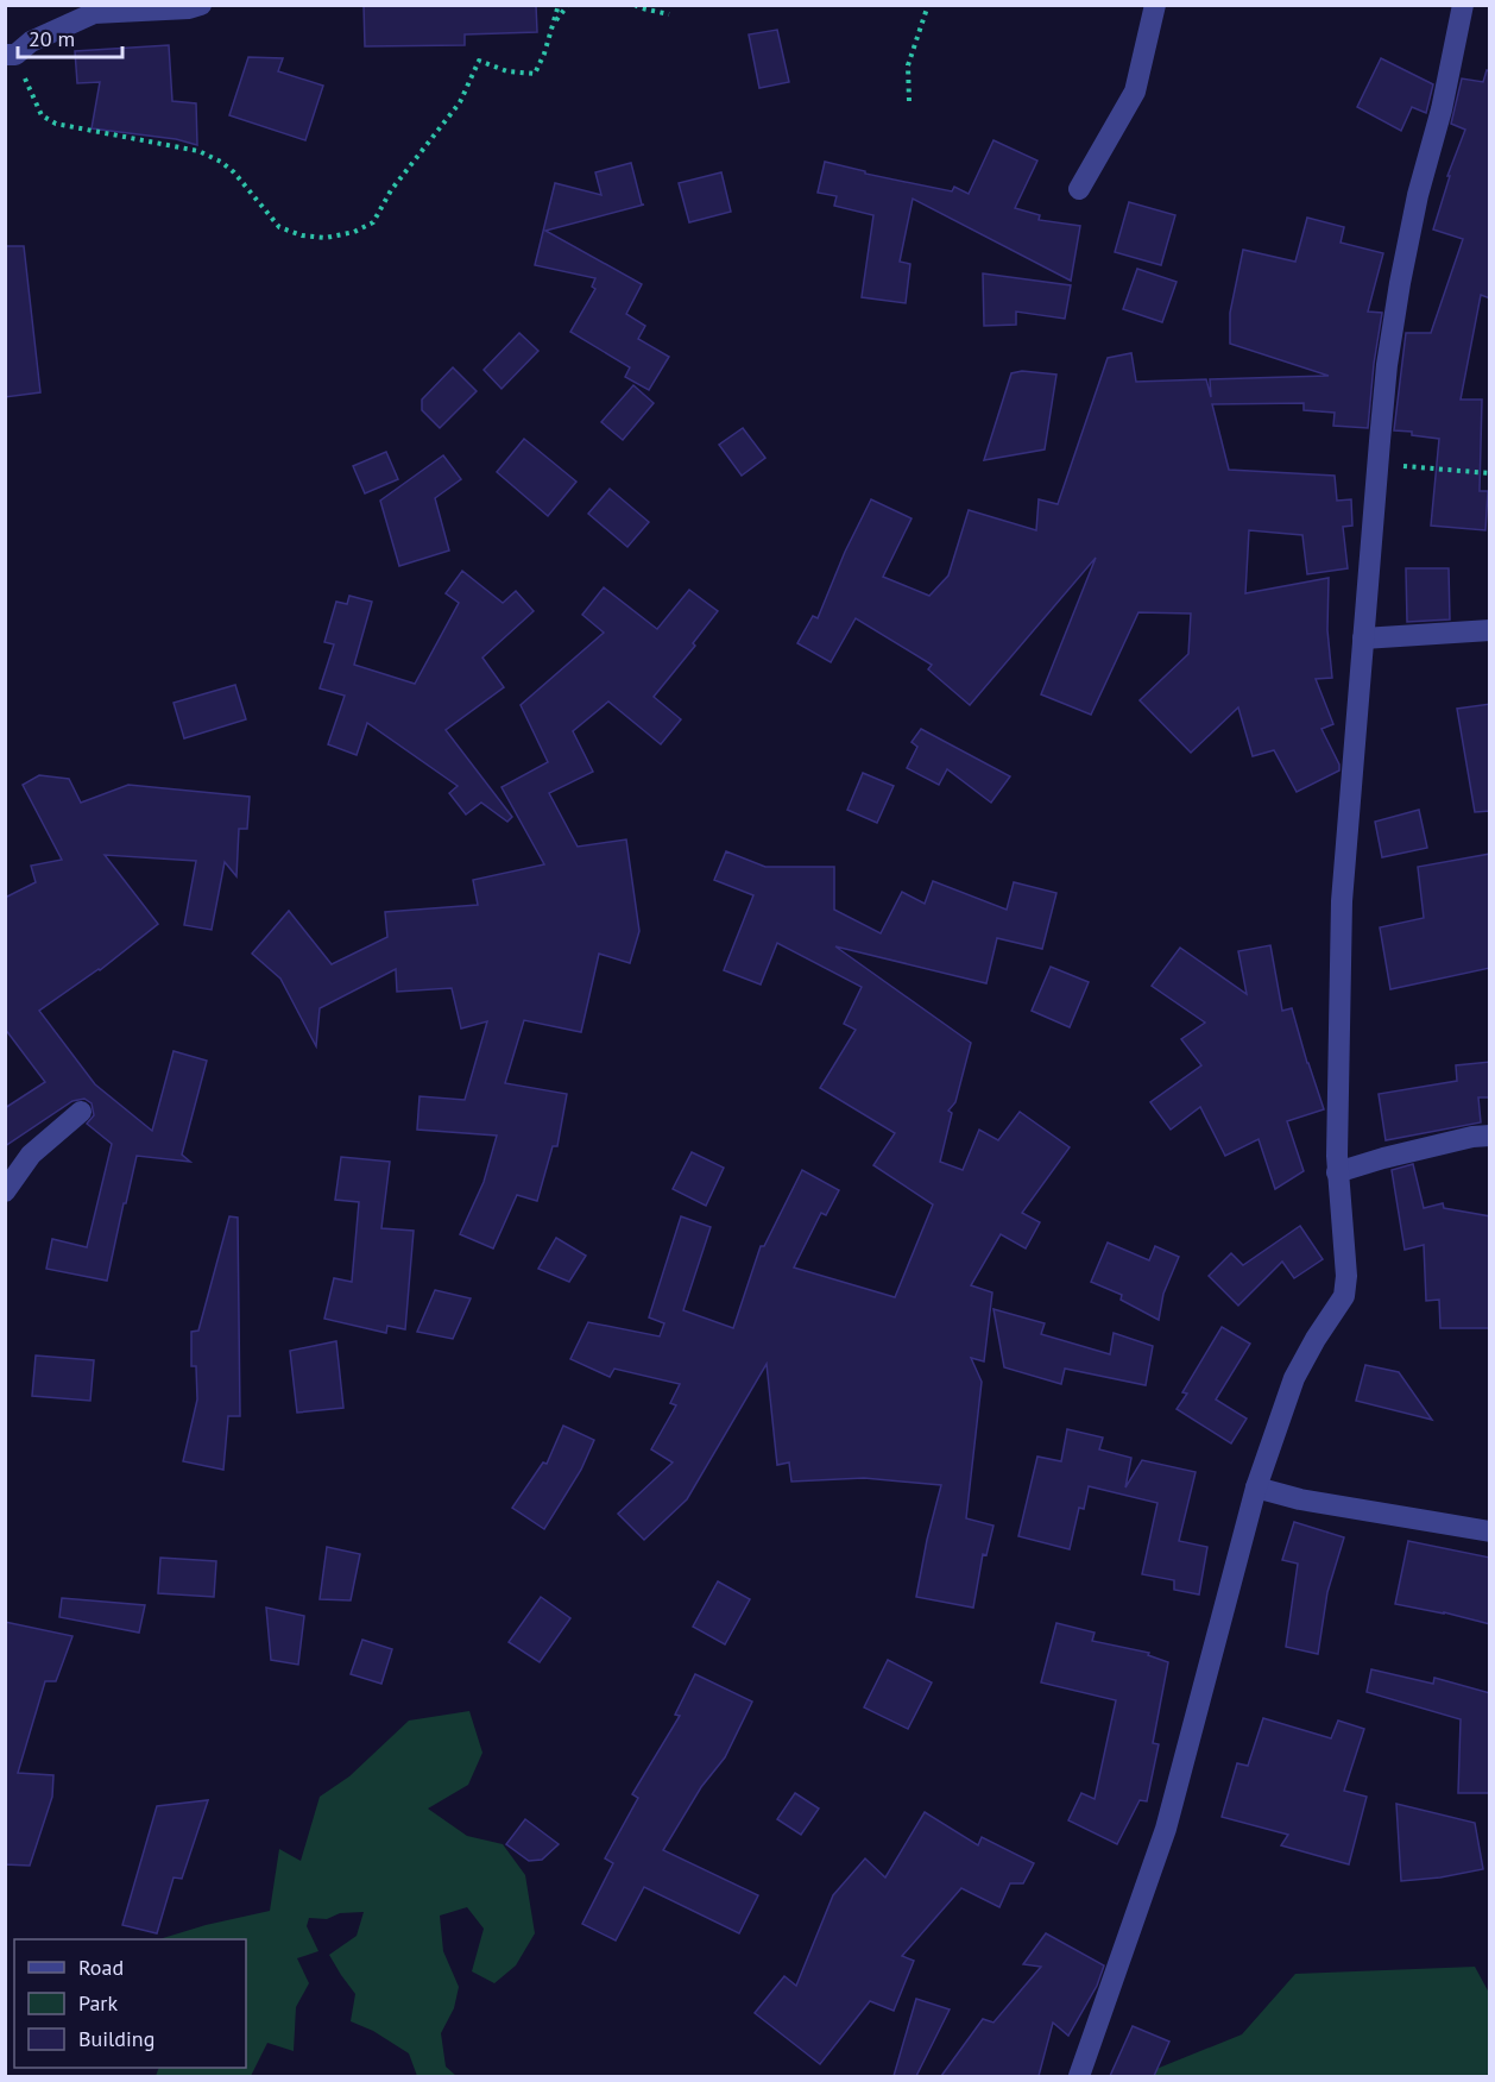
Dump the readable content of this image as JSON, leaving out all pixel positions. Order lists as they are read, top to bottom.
{
  "legend": ["Road", "Park", "Building"],
  "scale_bar": "20 m"
}
